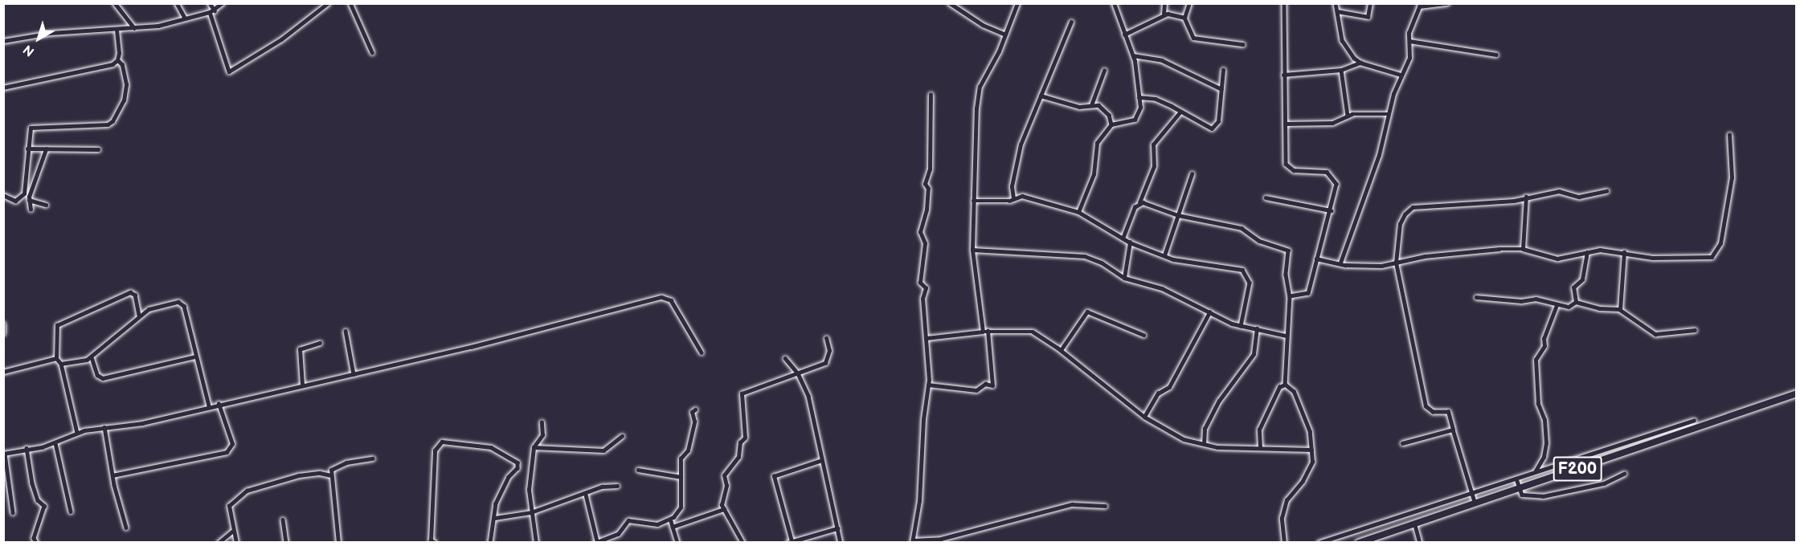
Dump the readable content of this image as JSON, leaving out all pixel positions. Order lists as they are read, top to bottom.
{
  "streets": {
    "main road": ["F200"]
  },
  "north": "bottom left"
}
